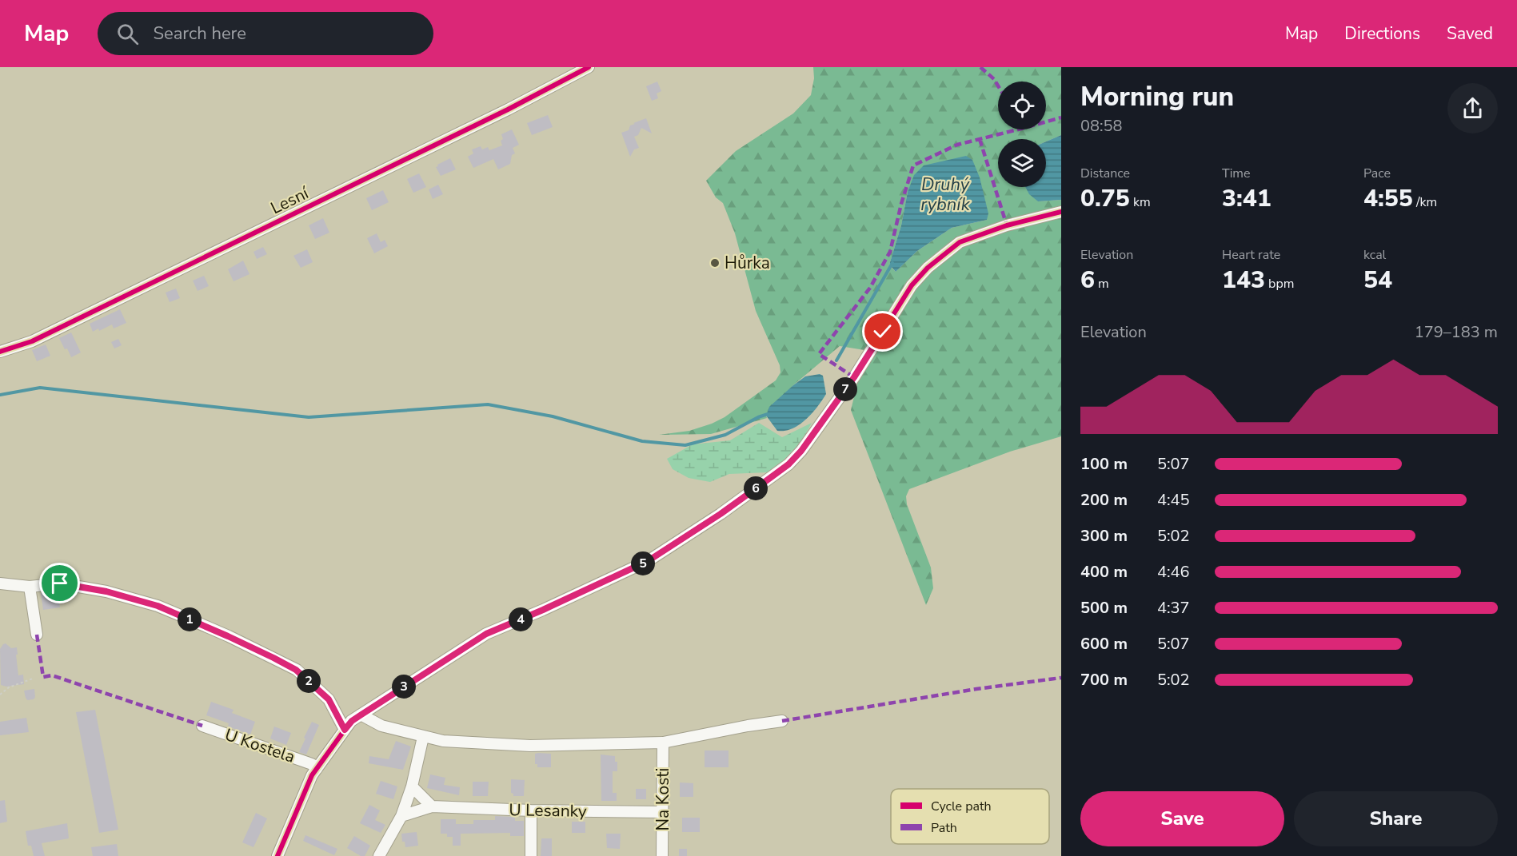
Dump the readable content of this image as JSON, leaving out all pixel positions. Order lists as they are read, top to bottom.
{
  "streets": {
    "street": [
      "Lesní",
      "U Kostela",
      "Na Kosti",
      "U Lesanky"
    ]
  },
  "crossings": [
    ["Na Kosti", "U Lesanky"]
  ],
  "water": ["Druhý rybník"],
  "places": ["Hůrka"],
  "legend": ["Cycle path", "Path"],
  "page": {
    "header": "Map",
    "search": "Search here",
    "nav": ["Map", "Directions", "Saved"],
    "heading": ["Morning run", "08:58"],
    "stats": [
      ["Distance", "0.75 km"],
      ["Time", "3:41"],
      ["Pace", "4:55 /km"],
      ["Elevation", "6 m"],
      ["Heart rate", "143 bpm"],
      ["kcal", "54"]
    ],
    "chart": ["Elevation", "179–183 m"],
    "pins": [
      "7",
      "6",
      "5",
      "1",
      "4",
      "2",
      "3"
    ],
    "list": [
      {
        "name": "100 m",
        "note": "5:07"
      },
      {
        "name": "200 m",
        "note": "4:45"
      },
      {
        "name": "300 m",
        "note": "5:02"
      },
      {
        "name": "400 m",
        "note": "4:46"
      },
      {
        "name": "500 m",
        "note": "4:37"
      },
      {
        "name": "600 m",
        "note": "5:07"
      },
      {
        "name": "700 m",
        "note": "5:02"
      }
    ],
    "buttons": ["Save", "Share"]
  }
}
